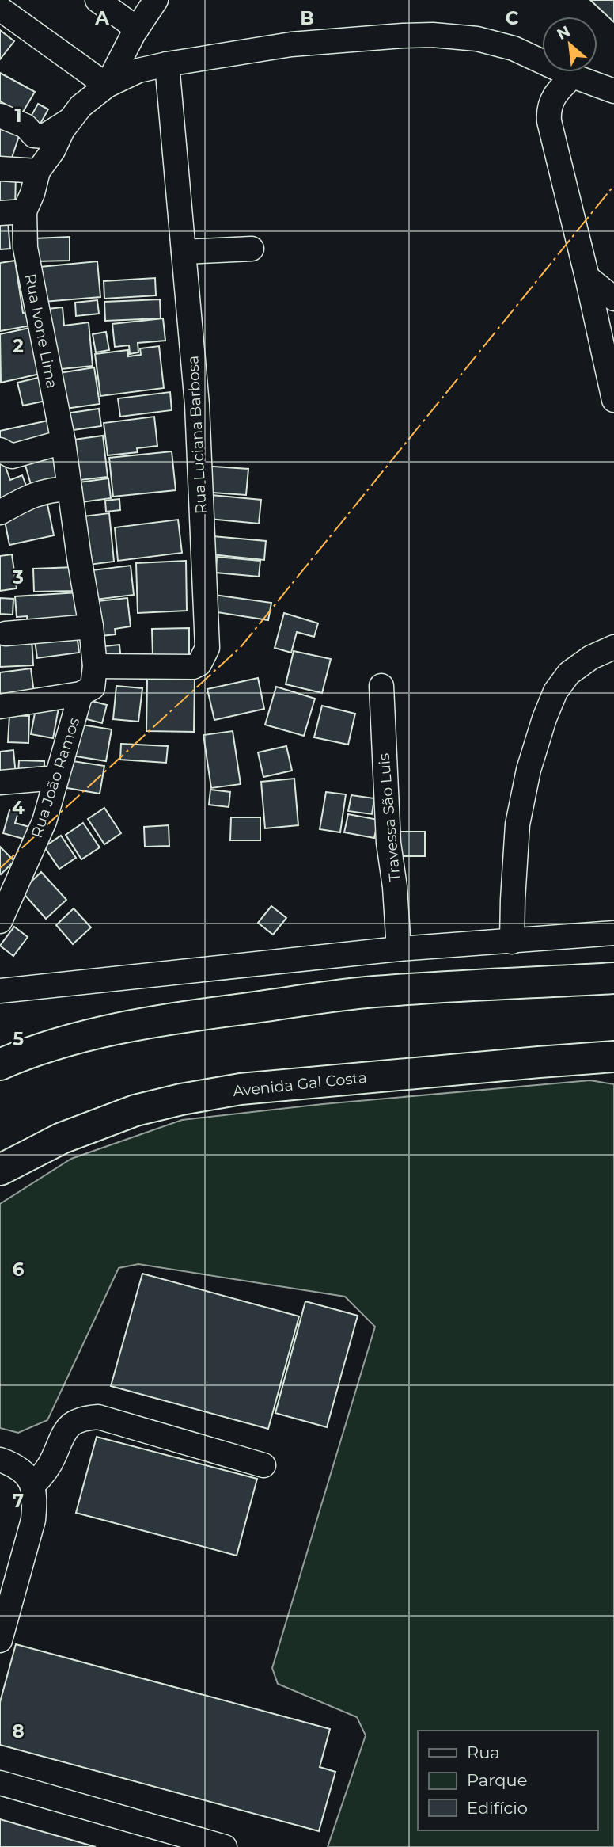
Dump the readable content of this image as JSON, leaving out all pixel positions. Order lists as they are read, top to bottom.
{
  "streets": {
    "main road": ["Avenida Gal Costa"],
    "street": [
      "Rua Ivone Lima",
      "Rua Luciana Barbosa",
      "Rua João Ramos",
      "Travessa São Luis"
    ]
  },
  "crossings": [
    ["Rua Ivone Lima", "Rua Luciana Barbosa"]
  ],
  "legend": ["Rua", "Parque", "Edifício"],
  "north": "top left",
  "grid": {
    "columns": ["A", "B", "C"],
    "rows": [
      "1",
      "2",
      "3",
      "4",
      "5",
      "6",
      "7",
      "8"
    ]
  }
}
